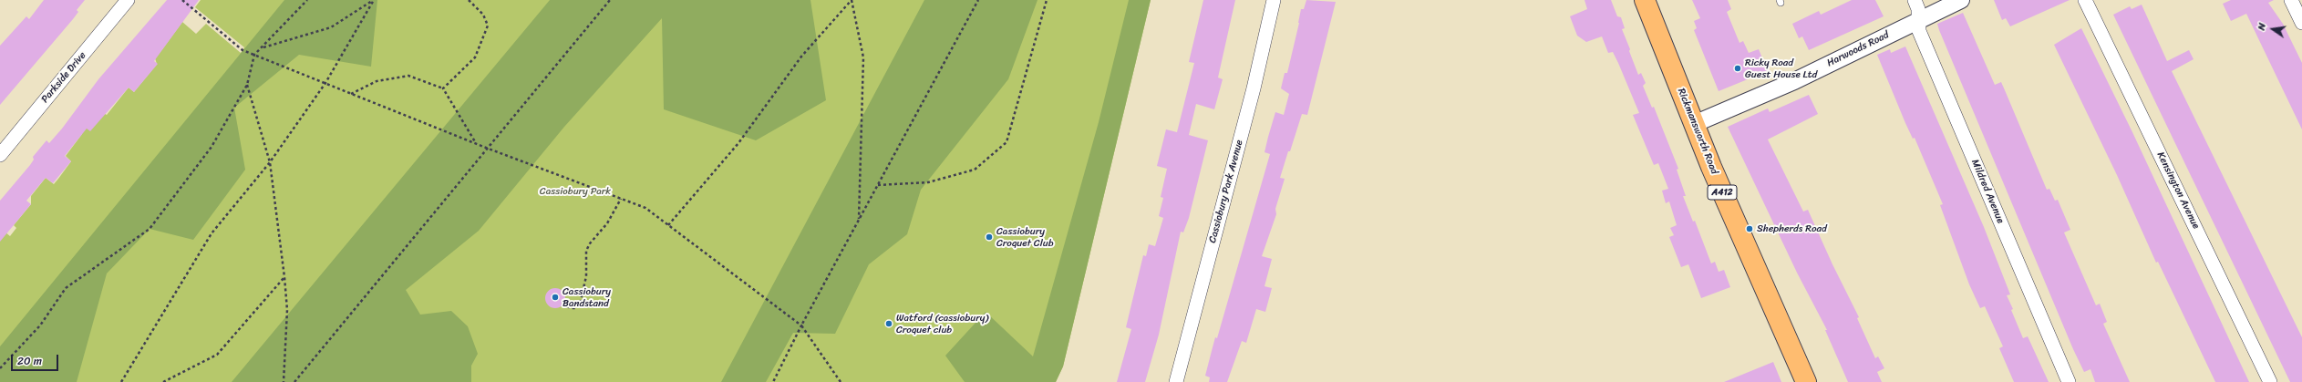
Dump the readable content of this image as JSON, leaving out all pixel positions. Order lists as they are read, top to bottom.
{
  "streets": {
    "main road": ["Rickmansworth Road", "A412"],
    "street": [
      "Harwoods Road",
      "Parkside Drive",
      "Kensington Avenue",
      "Cassiobury Park Avenue",
      "Mildred Avenue"
    ]
  },
  "crossings": [
    ["Harwoods Road", "Rickmansworth Road"],
    ["Harwoods Road", "Mildred Avenue"]
  ],
  "parks": ["Cassiobury Park"],
  "places": [
    "Ricky Road Guest House Ltd",
    "Shepherds Road",
    "Cassiobury Croquet Club",
    "Cassiobury Bandstand",
    "Watford (cassiobury) Croquet club"
  ],
  "scale_bar": "20 m",
  "north": "left"
}
